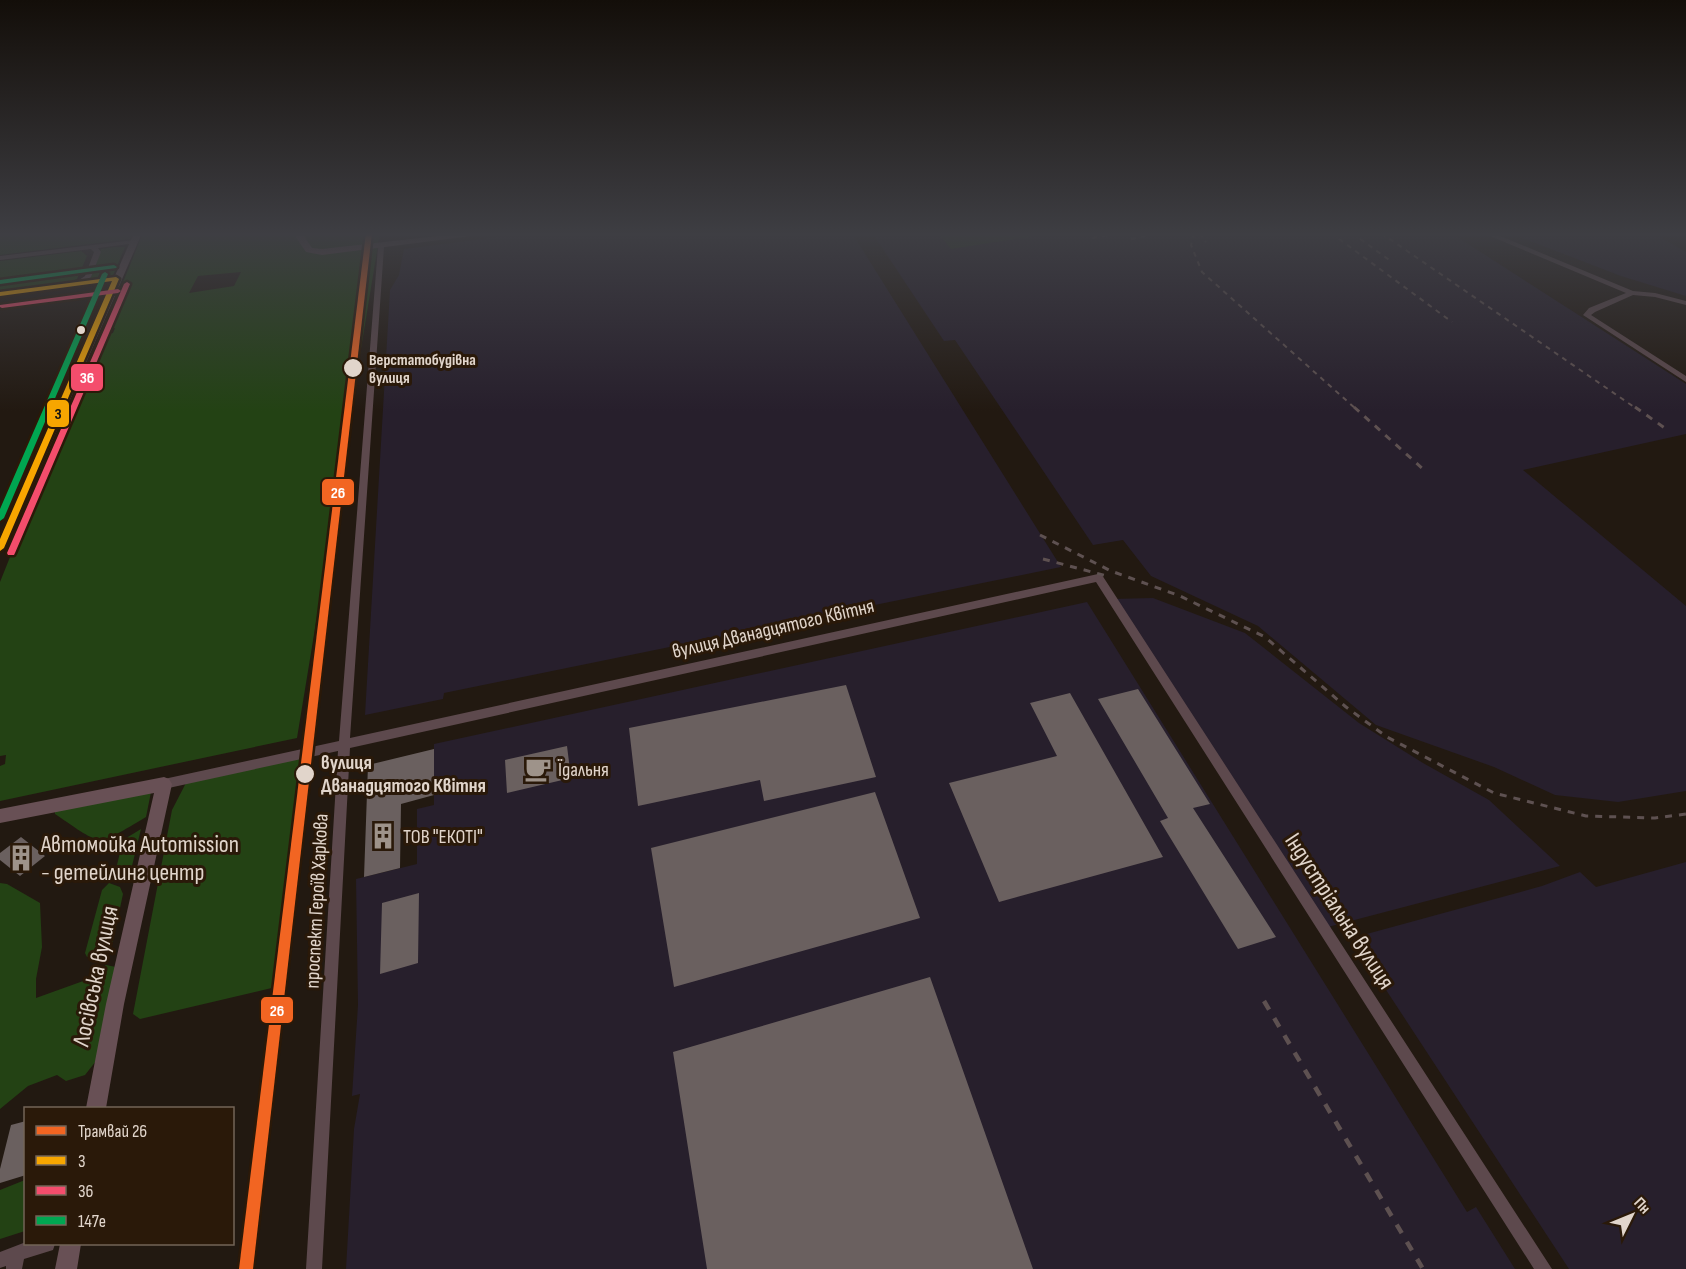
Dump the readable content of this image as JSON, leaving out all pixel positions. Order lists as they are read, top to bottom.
{
  "streets": {
    "main road": ["вулиця Дванадцятого Квітня", "Лосівська вулиця"],
    "street": ["проспект Героїв Харкова", "Індустріальна вулиця"]
  },
  "crossings": [
    ["вулиця Дванадцятого Квітня", "проспект Героїв Харкова"],
    ["вулиця Дванадцятого Квітня", "Індустріальна вулиця"],
    ["вулиця Дванадцятого Квітня", "Лосівська вулиця"]
  ],
  "places": {
    "other": ["Верстатобудівна вулиця", "вулиця Дванадцятого Квітня"],
    "cafe": ["Їдальня"],
    "building": ["ТОВ \"ЕКОТI\"", "Автомойка Automission - детейлинг центр"]
  },
  "lines": [
    "tram line 26",
    "transit line 3",
    "transit line 36",
    "transit line 147е"
  ],
  "legend": [
    "Трамвай 26",
    "3",
    "36",
    "147е"
  ],
  "north": "top right"
}
